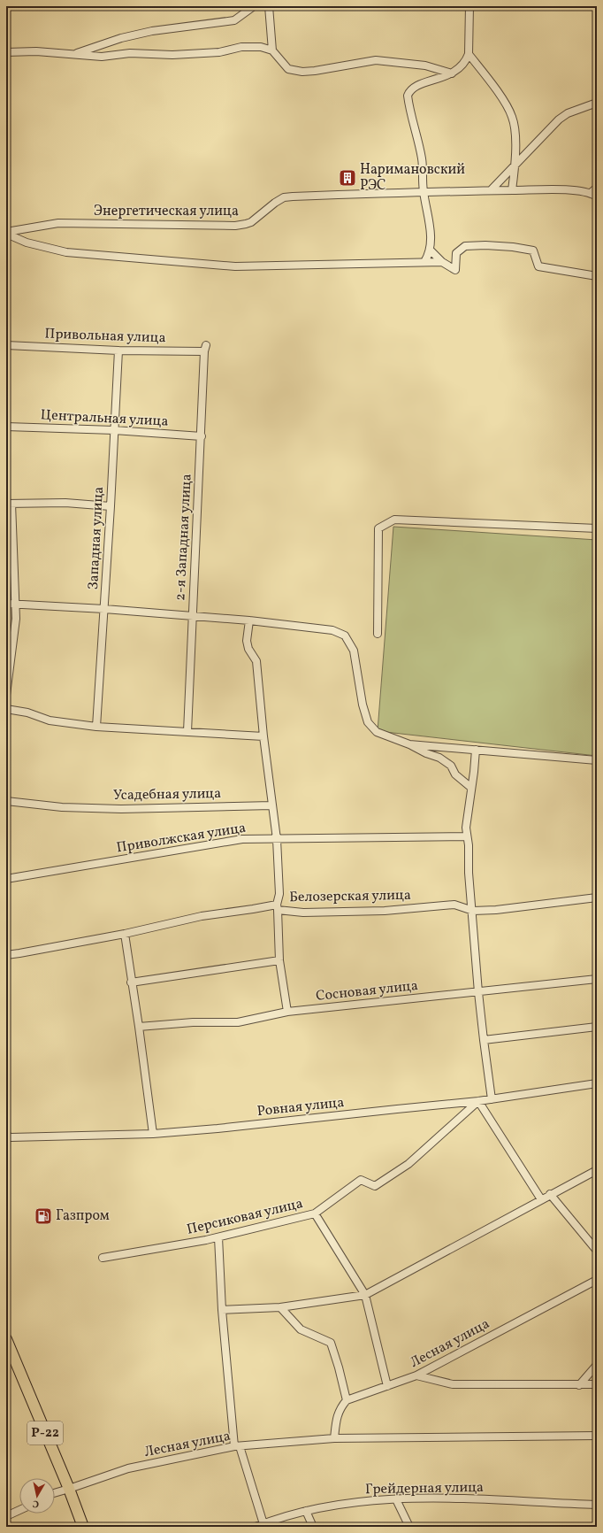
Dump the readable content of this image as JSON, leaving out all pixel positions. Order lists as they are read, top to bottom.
{
  "streets": {
    "highway": ["Р-22"],
    "street": [
      "Энергетическая улица",
      "Привольная улица",
      "Центральная улица",
      "2-я Западная улица",
      "Западная улица",
      "Усадебная улица",
      "Приволжская улица",
      "Белозерская улица",
      "Сосновая улица",
      "Ровная улица",
      "Персиковая улица",
      "Лесная улица",
      "Грейдерная улица"
    ]
  },
  "crossings": [
    ["Привольная улица", "2-я Западная улица"],
    ["Привольная улица", "Западная улица"],
    ["Центральная улица", "2-я Западная улица"],
    ["Центральная улица", "Западная улица"],
    ["Ровная улица", "Персиковая улица"],
    ["Лесная улица", "Р-22"]
  ],
  "places": {
    "building": ["Наримановский РЭС"],
    "fuel station": ["Газпром"]
  },
  "north": "bottom"
}
